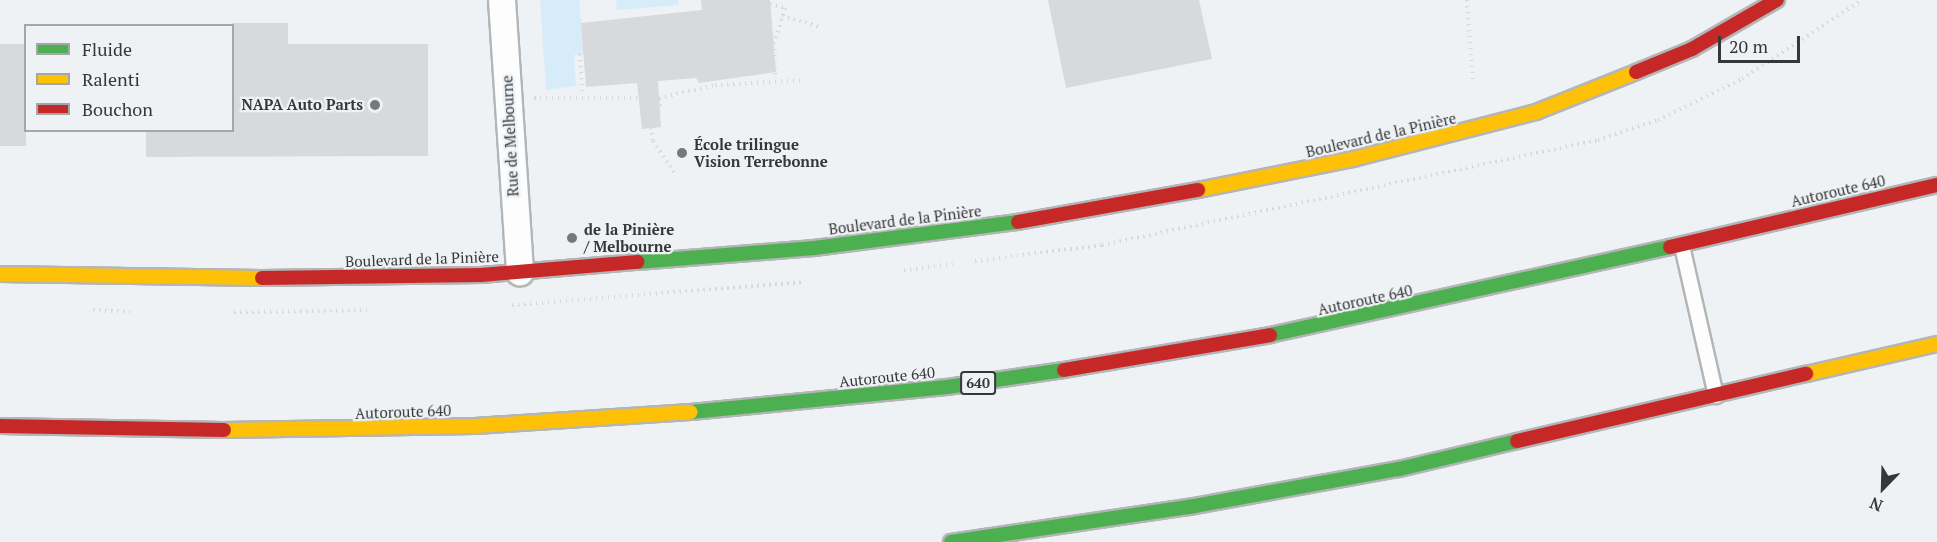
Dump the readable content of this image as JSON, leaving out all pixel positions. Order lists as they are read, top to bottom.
{
  "streets": {
    "main road": ["Boulevard de la Pinière", "Autoroute 640", "640"],
    "street": ["Rue de Melbourne"]
  },
  "crossings": [
    ["Boulevard de la Pinière", "Rue de Melbourne"]
  ],
  "places": ["NAPA Auto Parts", "École trilingue Vision Terrebonne", "de la Pinière / Melbourne"],
  "legend": ["Fluide", "Ralenti", "Bouchon"],
  "scale_bar": "20 m",
  "north": "bottom left"
}
